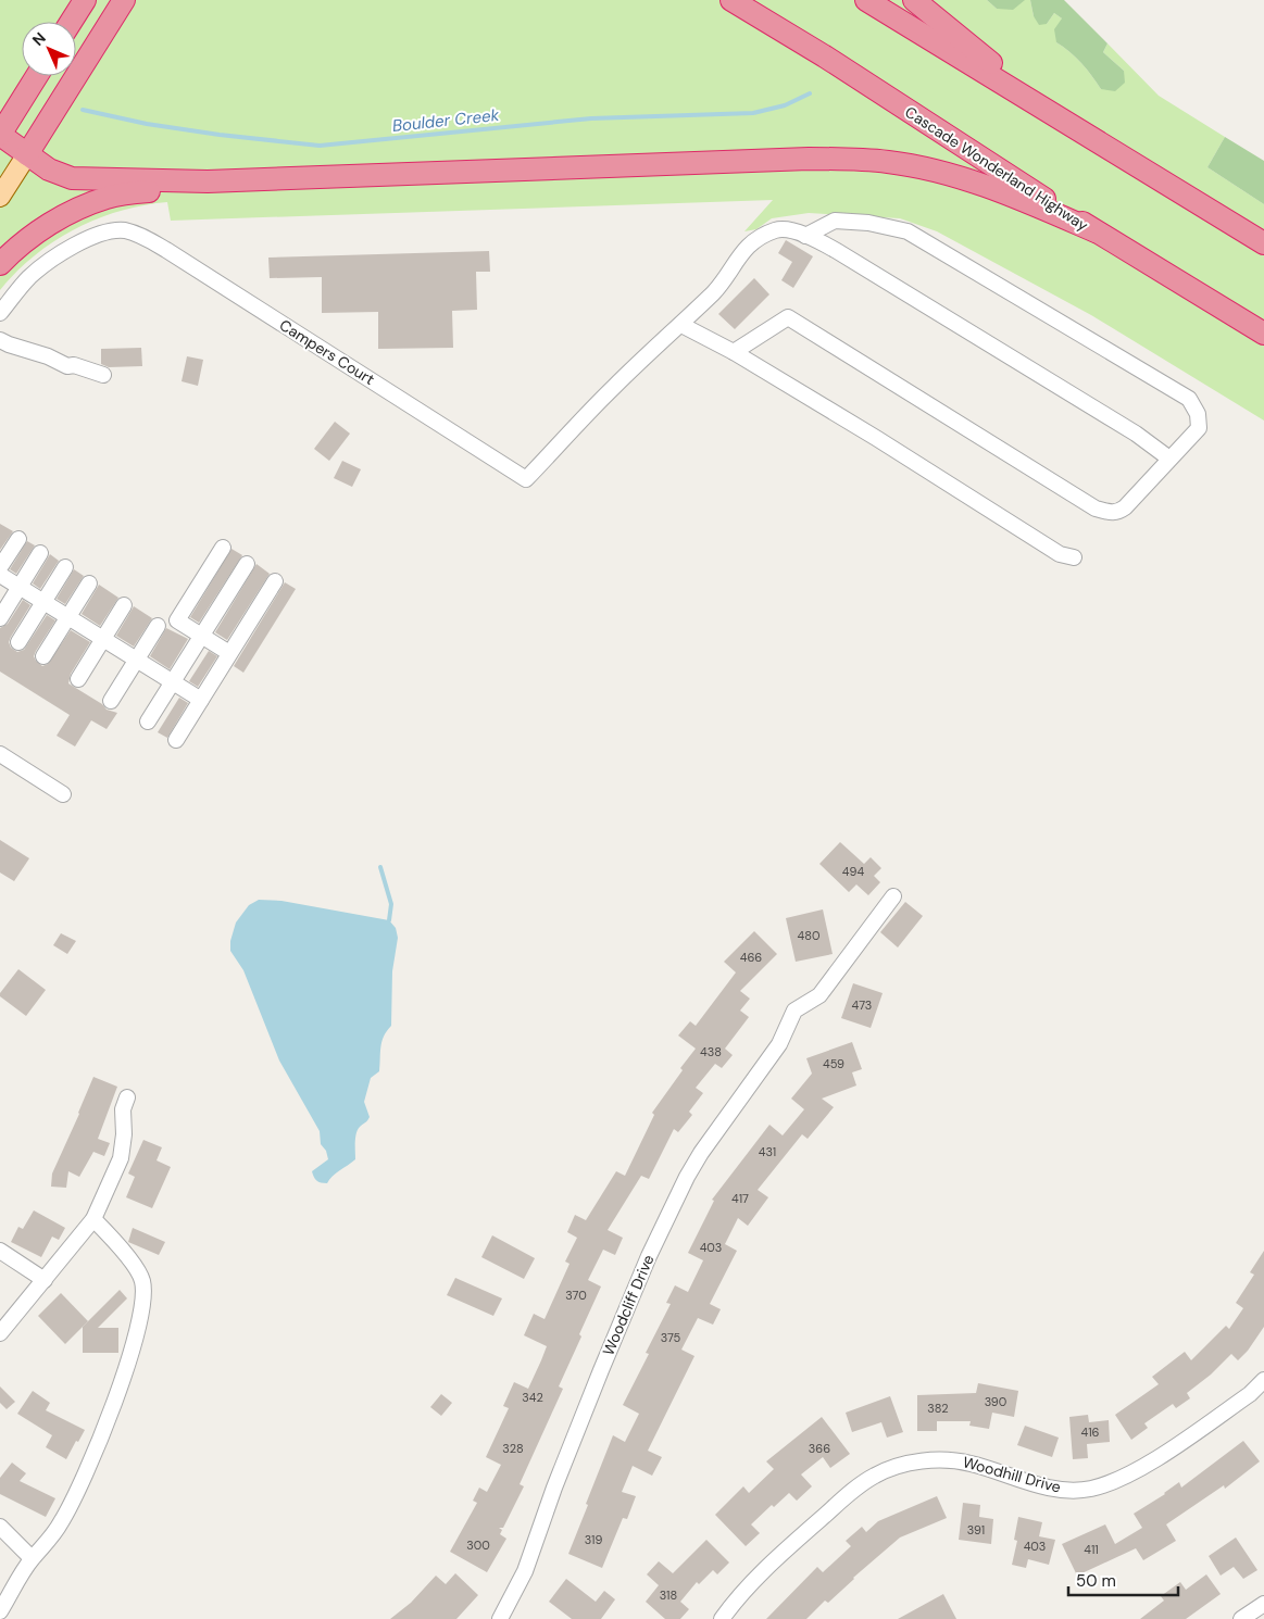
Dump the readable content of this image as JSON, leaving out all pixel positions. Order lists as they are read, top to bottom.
{
  "streets": {
    "highway": ["Cascade Wonderland Highway"],
    "street": ["Campers Court", "Woodcliff Drive", "Woodhill Drive"]
  },
  "water": ["Boulder Creek"],
  "house_numbers": [
    "494",
    "480",
    "466",
    "473",
    "438",
    "459",
    "431",
    "417",
    "403",
    "370",
    "375",
    "342",
    "390",
    "382",
    "416",
    "328",
    "366",
    "391",
    "319",
    "300",
    "403",
    "411",
    "318"
  ],
  "scale_bar": "50 m",
  "north": "top left"
}
